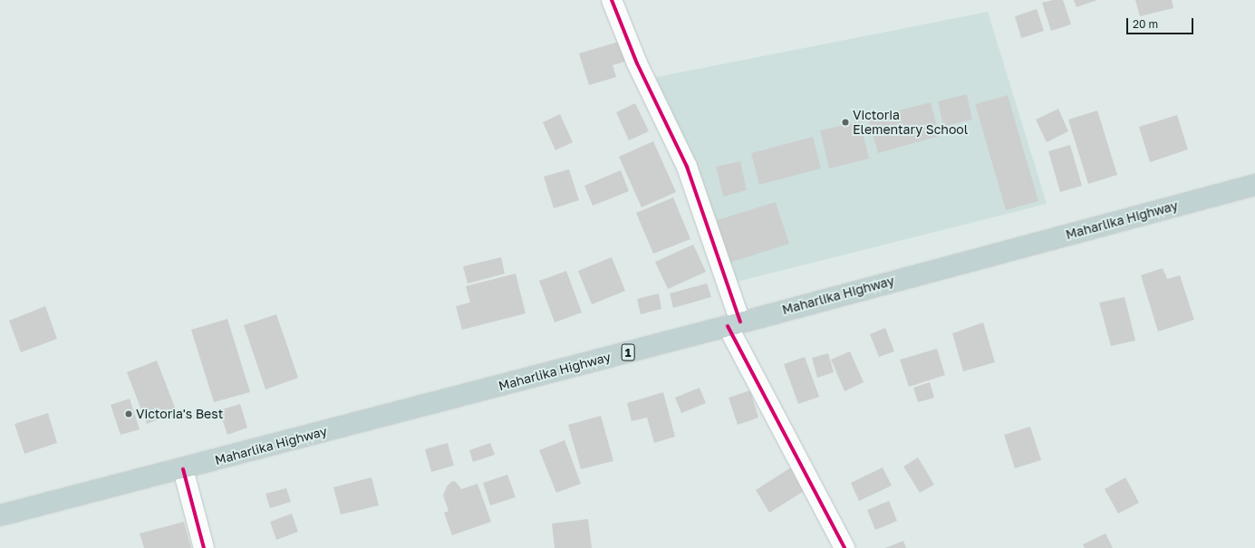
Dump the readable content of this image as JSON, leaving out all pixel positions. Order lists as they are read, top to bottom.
{
  "streets": {
    "highway": ["Maharlika Highway", "1"]
  },
  "places": ["Victoria Elementary School", "Victoria's Best"],
  "scale_bar": "20 m"
}
